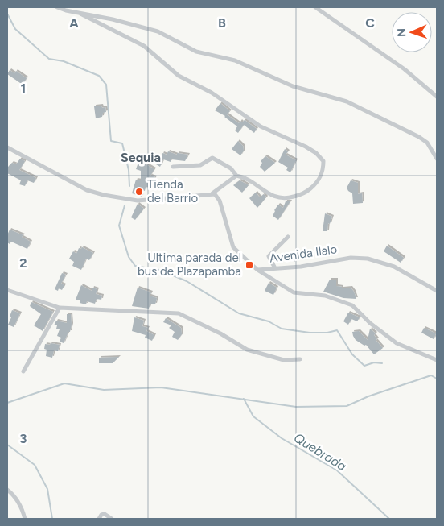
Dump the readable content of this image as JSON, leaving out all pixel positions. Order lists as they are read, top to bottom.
{
  "streets": {
    "street": ["Avenida Ilalo"]
  },
  "districts": ["Sequia"],
  "water": ["Quebrada"],
  "places": {
    "other": ["Tienda del Barrio"],
    "transit": ["Ultima parada del bus de Plazapamba"]
  },
  "north": "left",
  "grid": {
    "columns": ["A", "B", "C"],
    "rows": ["1", "2", "3"]
  }
}
